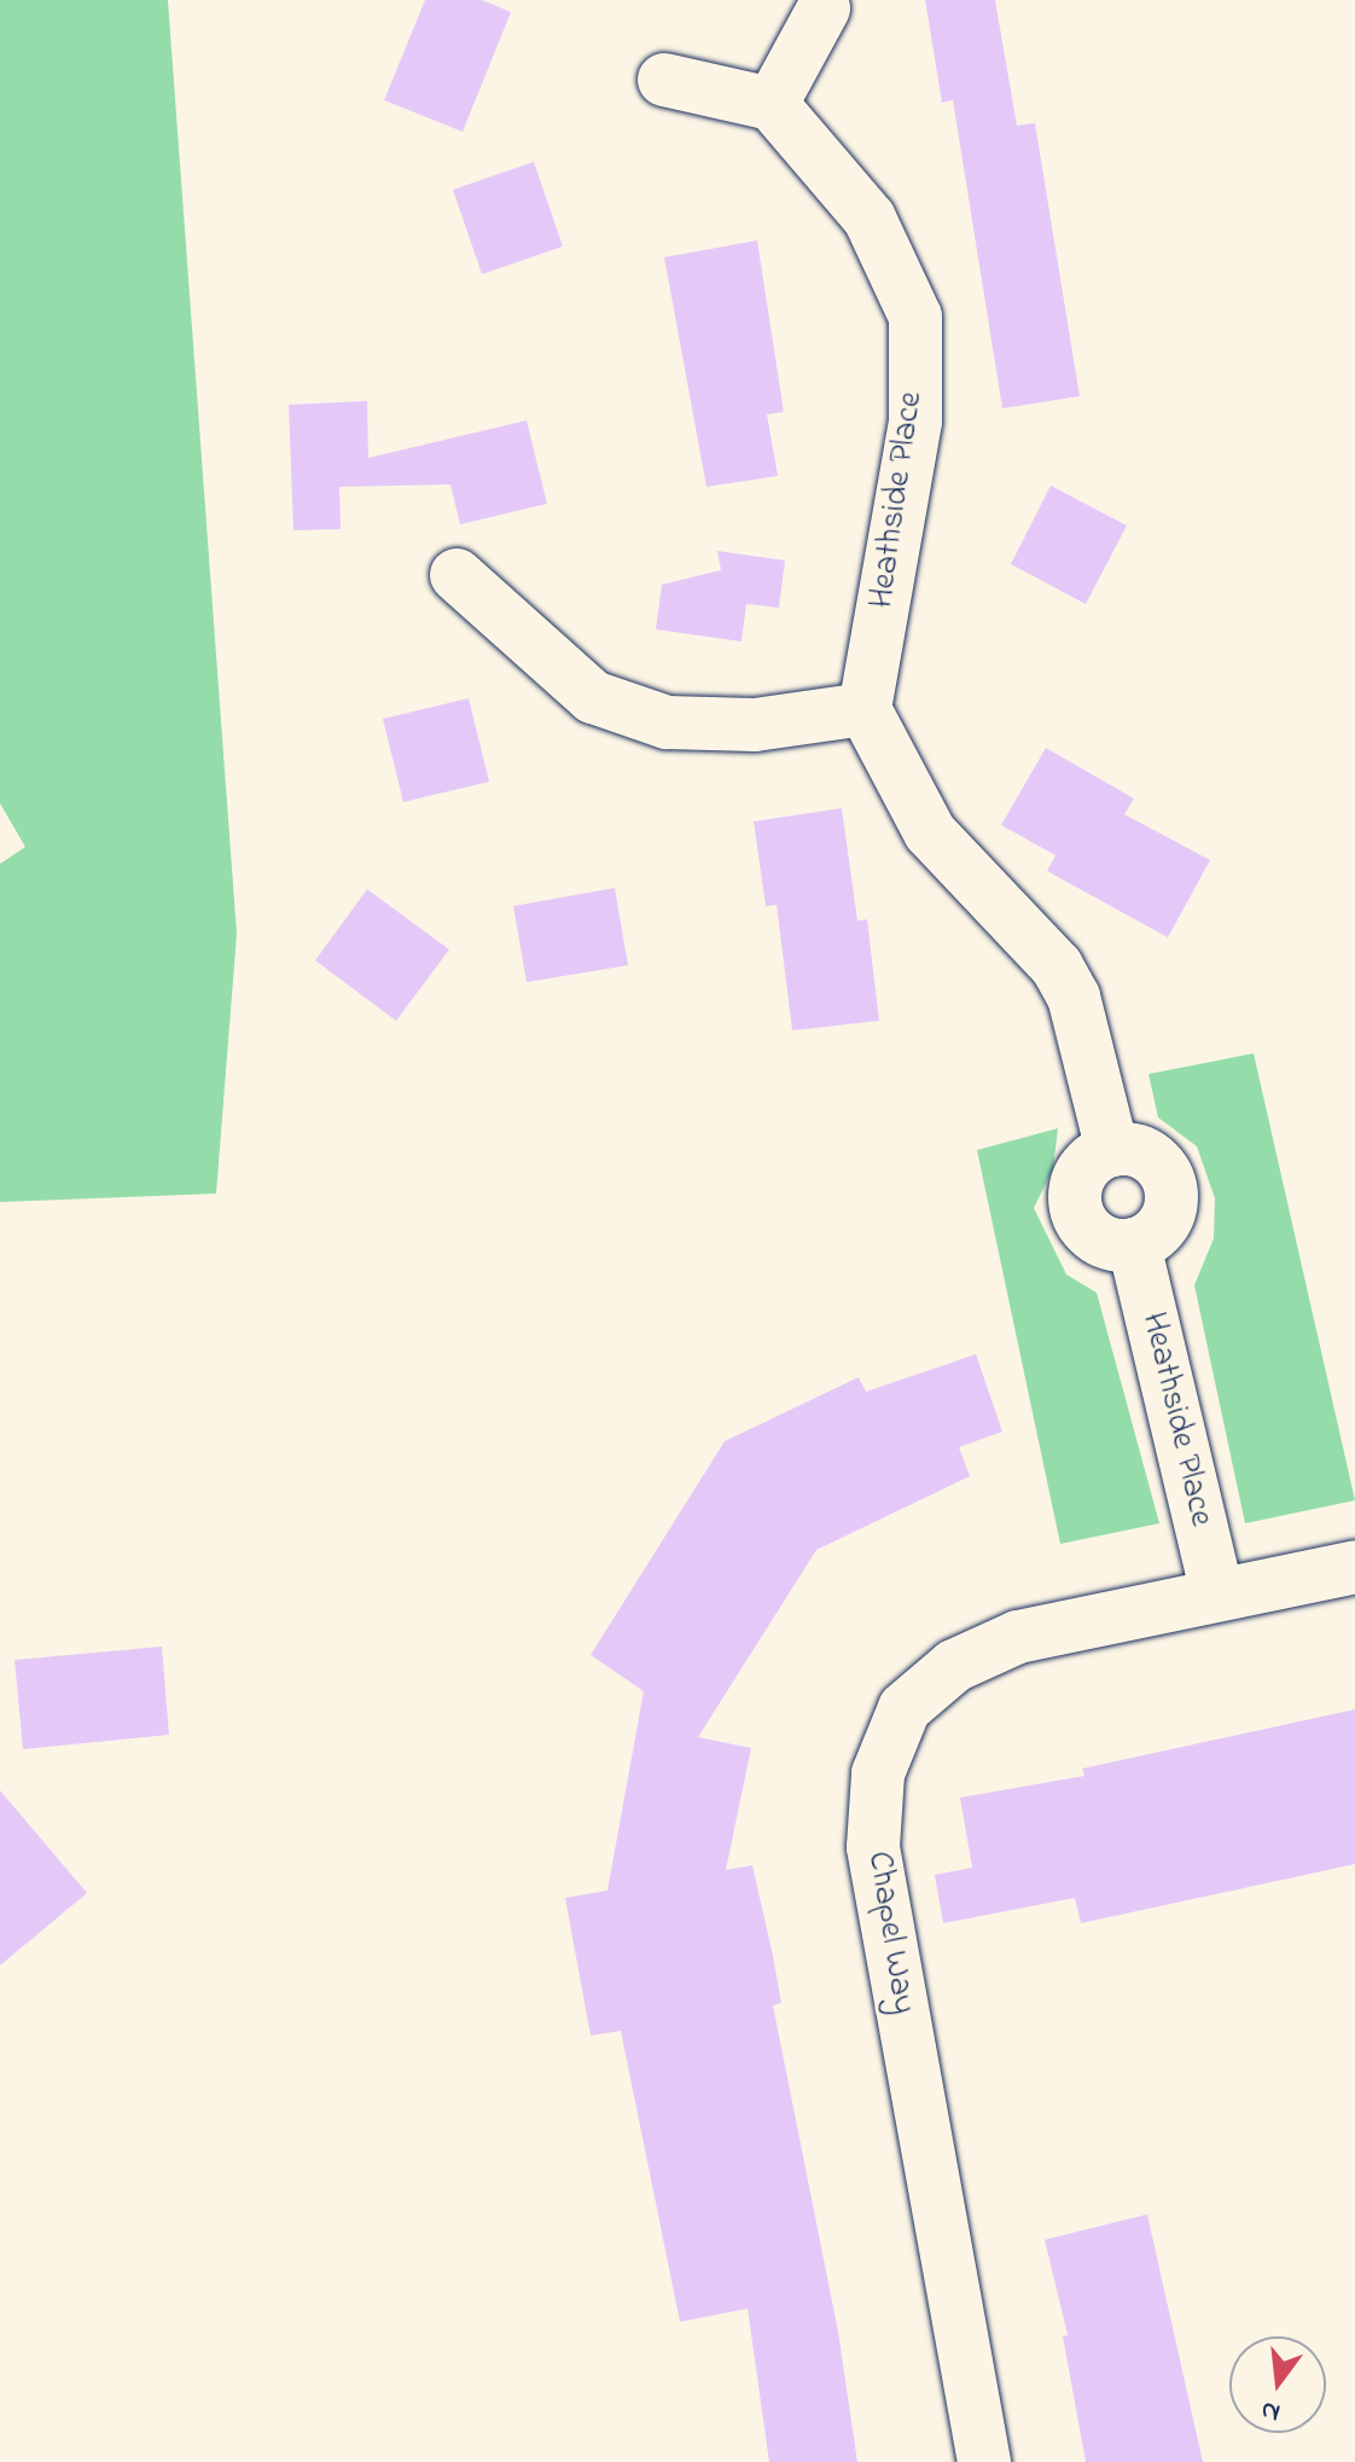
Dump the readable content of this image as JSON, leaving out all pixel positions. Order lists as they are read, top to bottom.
{
  "streets": {
    "street": ["Heathside Place", "Chapel Way"]
  },
  "crossings": [
    ["Heathside Place", "Chapel Way"]
  ],
  "north": "bottom"
}
